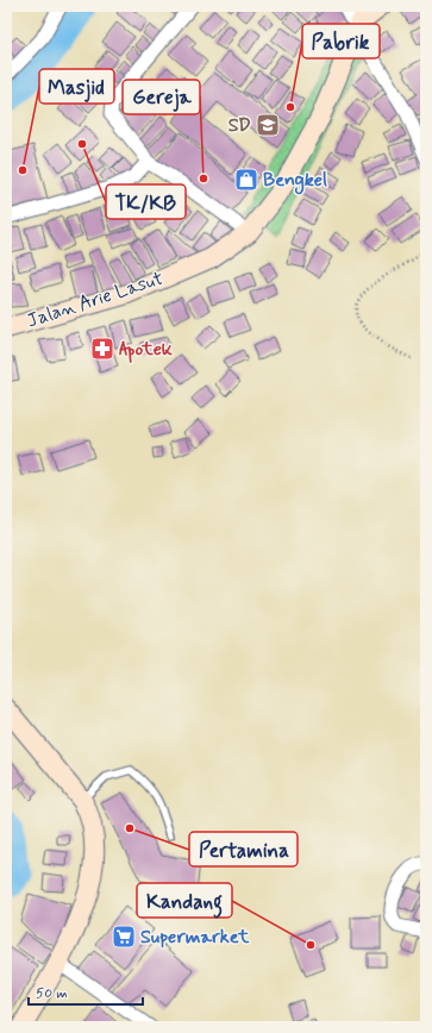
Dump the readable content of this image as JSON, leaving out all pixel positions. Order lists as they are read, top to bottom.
{
  "streets": {
    "main road": ["Jalan Arie Lasut"]
  },
  "places": {
    "other": [
      "Pabrik",
      "TK/KB",
      "Masjid",
      "Gereja",
      "Pertamina",
      "Kandang"
    ],
    "school or university": ["SD"],
    "shop": ["Bengkel"],
    "pharmacy": ["Apotek"],
    "supermarket": ["Supermarket"]
  },
  "scale_bar": "50 m"
}
